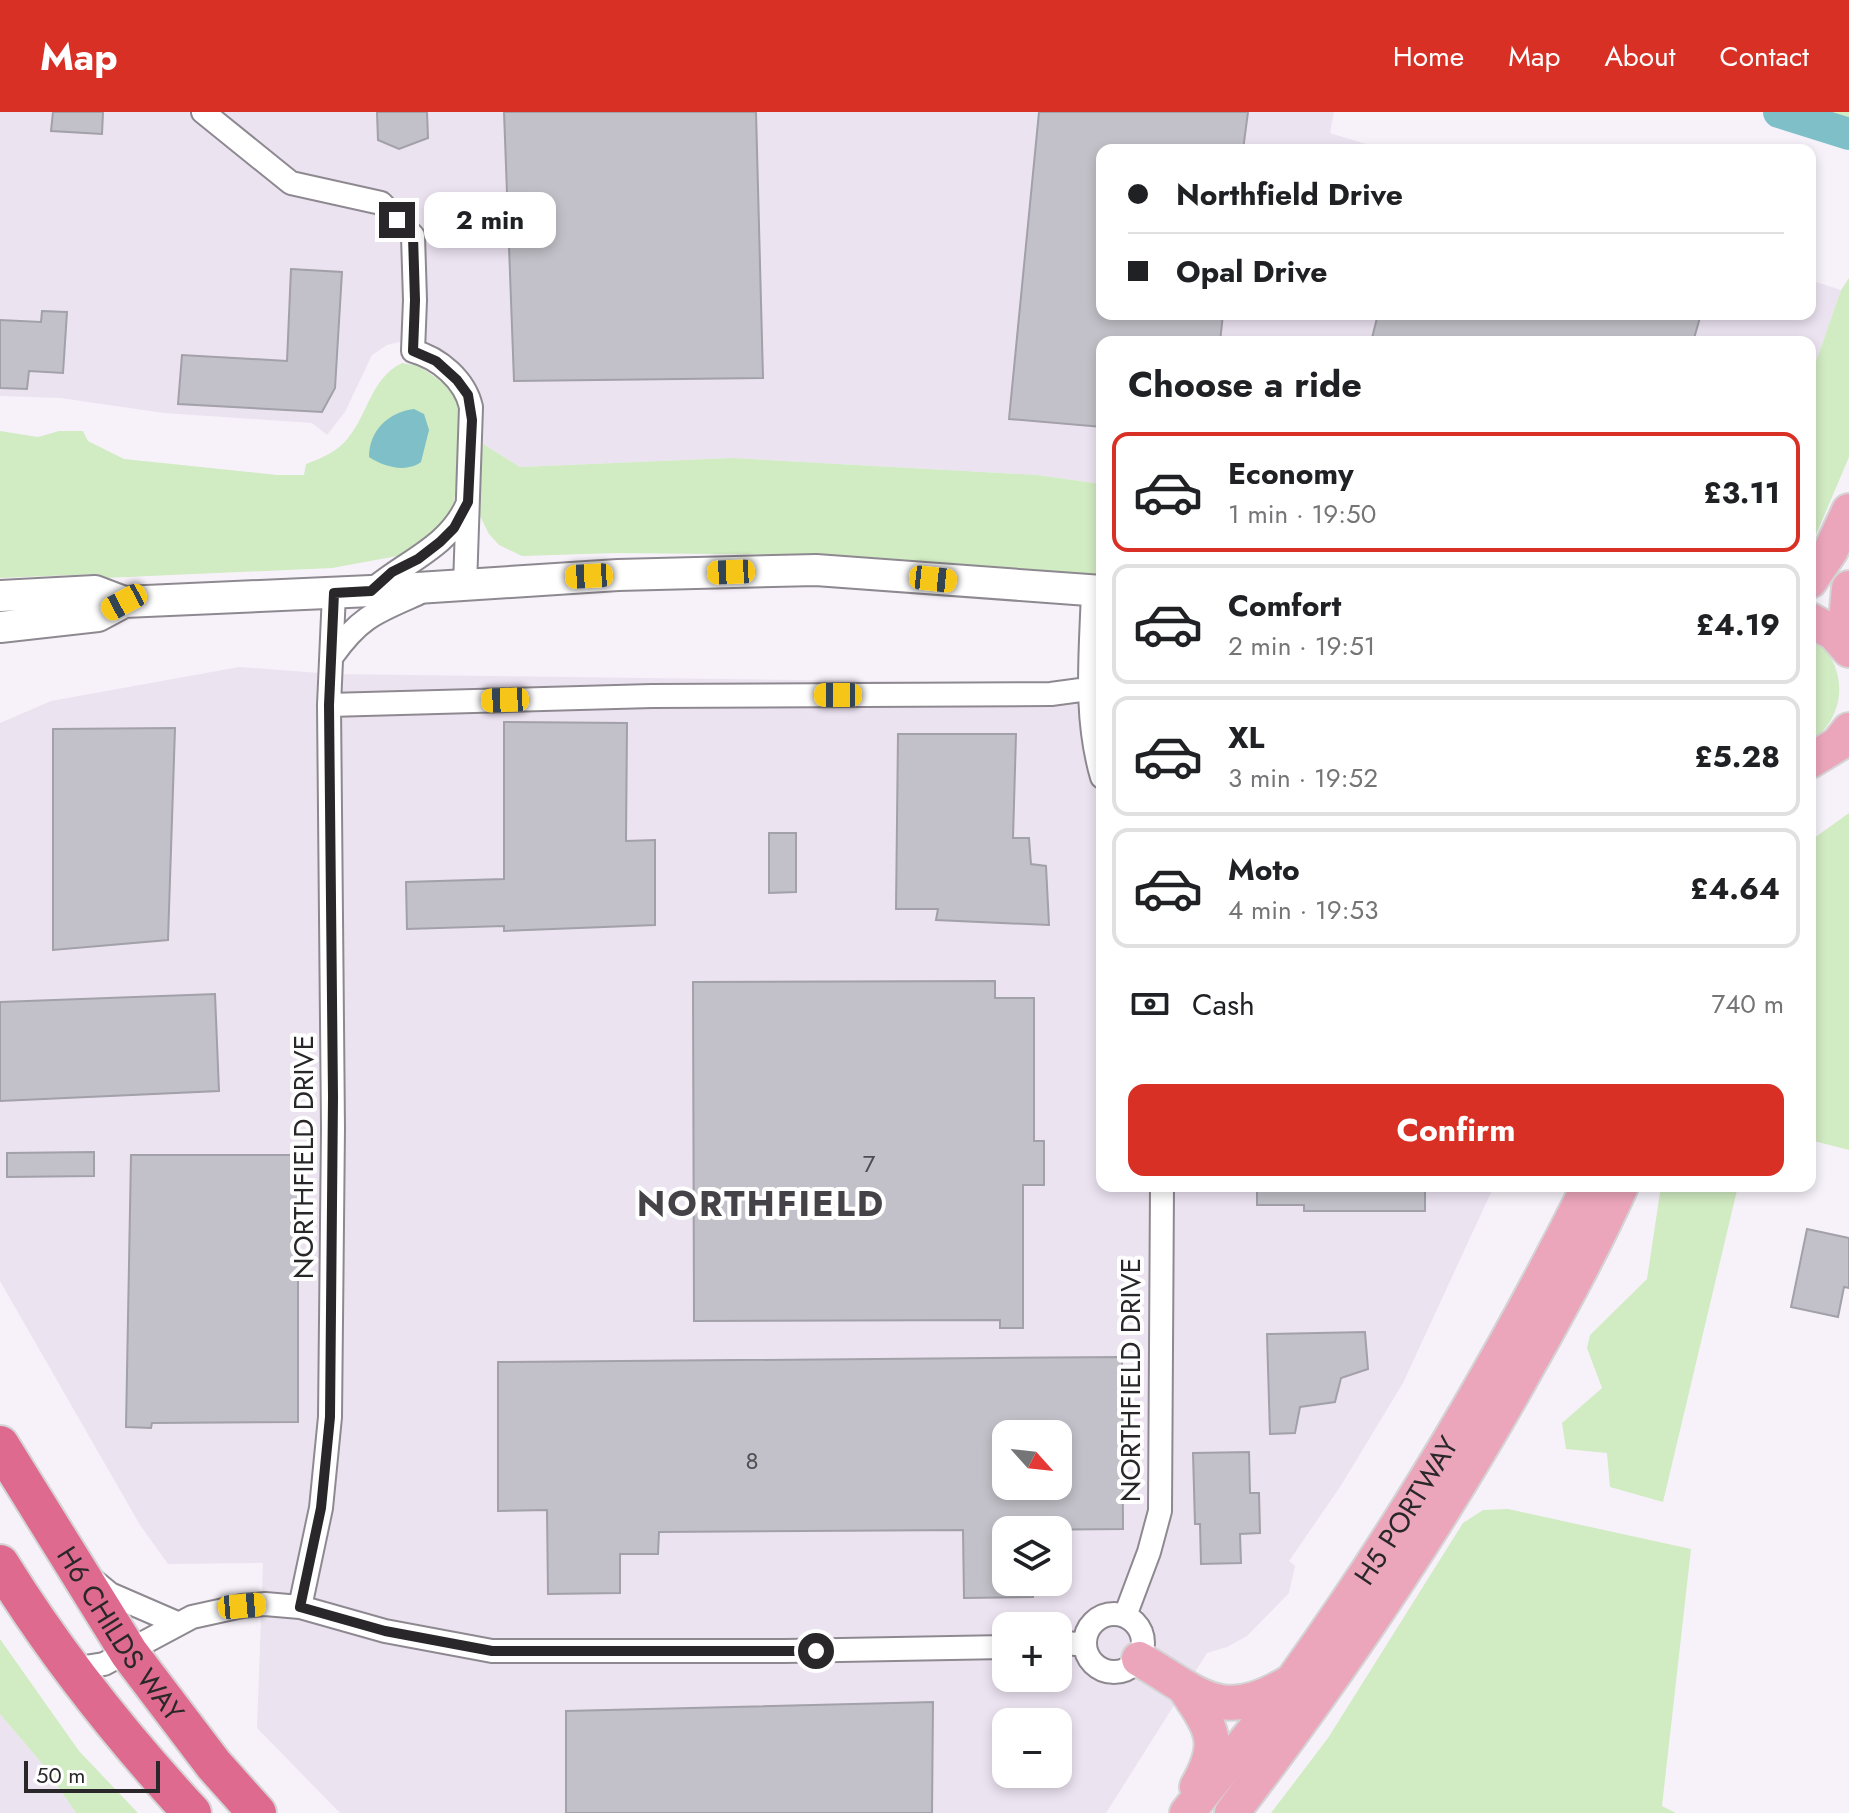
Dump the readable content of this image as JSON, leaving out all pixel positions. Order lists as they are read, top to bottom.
{
  "streets": {
    "highway": ["H6 CHILDS WAY"],
    "main road": ["H5 PORTWAY"],
    "street": ["NORTHFIELD DRIVE"]
  },
  "districts": ["NORTHFIELD"],
  "house_numbers": ["7", "8"],
  "scale_bar": "50 m",
  "north": "bottom right",
  "page": {
    "header": "Map",
    "nav": [
      "Home",
      "Map",
      "About",
      "Contact"
    ],
    "banner": ["Northfield Drive", "Opal Drive"],
    "bubble": "2 min",
    "heading": "Choose a ride",
    "list": [
      {
        "name": "Economy",
        "note": "1 min · 19:50",
        "value": "£3.11"
      },
      {
        "name": "Comfort",
        "note": "2 min · 19:51",
        "value": "£4.19"
      },
      {
        "name": "XL",
        "note": "3 min · 19:52",
        "value": "£5.28"
      },
      {
        "name": "Moto",
        "note": "4 min · 19:53",
        "value": "£4.64"
      }
    ],
    "pay": ["Cash", "740 m"],
    "buttons": "Confirm",
    "map_buttons": ["+", "−"],
    "scale": "50 m"
  }
}
